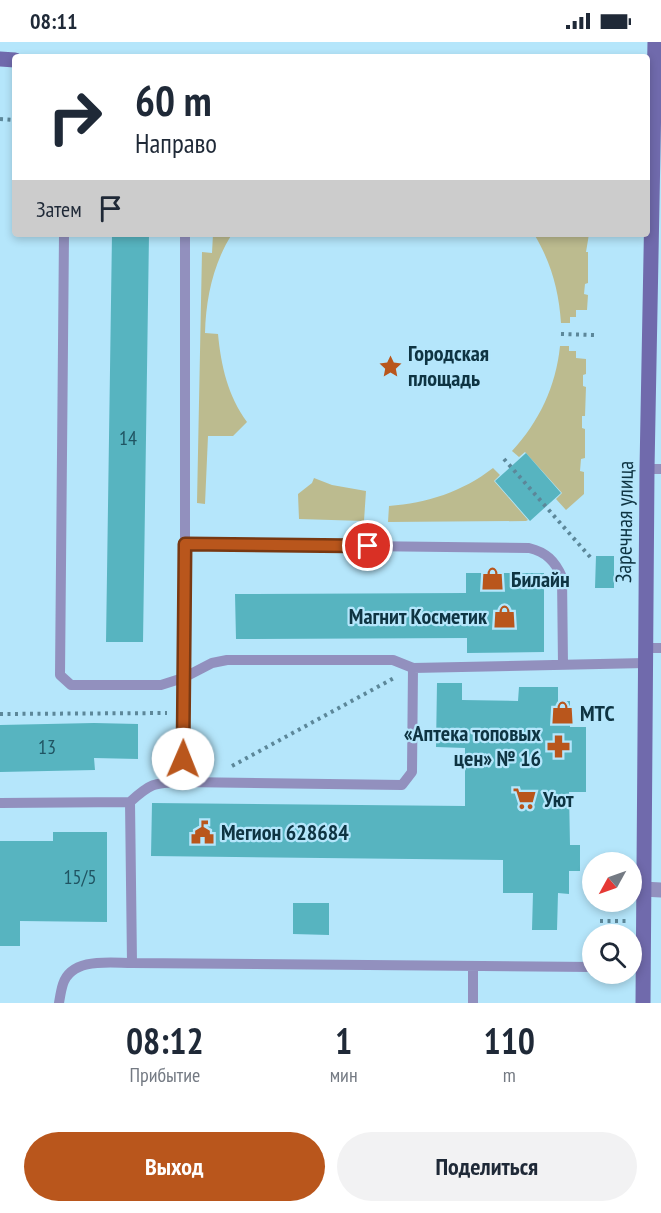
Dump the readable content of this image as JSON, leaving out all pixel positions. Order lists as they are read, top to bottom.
{
  "streets": {
    "main road": ["Заречная улица"]
  },
  "places": {
    "place": ["Городская площадь"],
    "shop": ["Билайн", "Магнит Косметик", "МТС"],
    "pharmacy": ["«Аптека топовых цен» № 16"],
    "supermarket": ["Уют"],
    "public building": ["Мегион 628684"]
  },
  "house_numbers": ["14", "13", "15/5"],
  "north": "bottom left",
  "page": {
    "status": "08:11",
    "turn": ["60 m", "Направо"],
    "then": "Затем",
    "eta": [
      "08:12",
      "Прибытие",
      "1",
      "мин",
      "110",
      "m"
    ],
    "buttons": ["Выход", "Поделиться"]
  }
}
